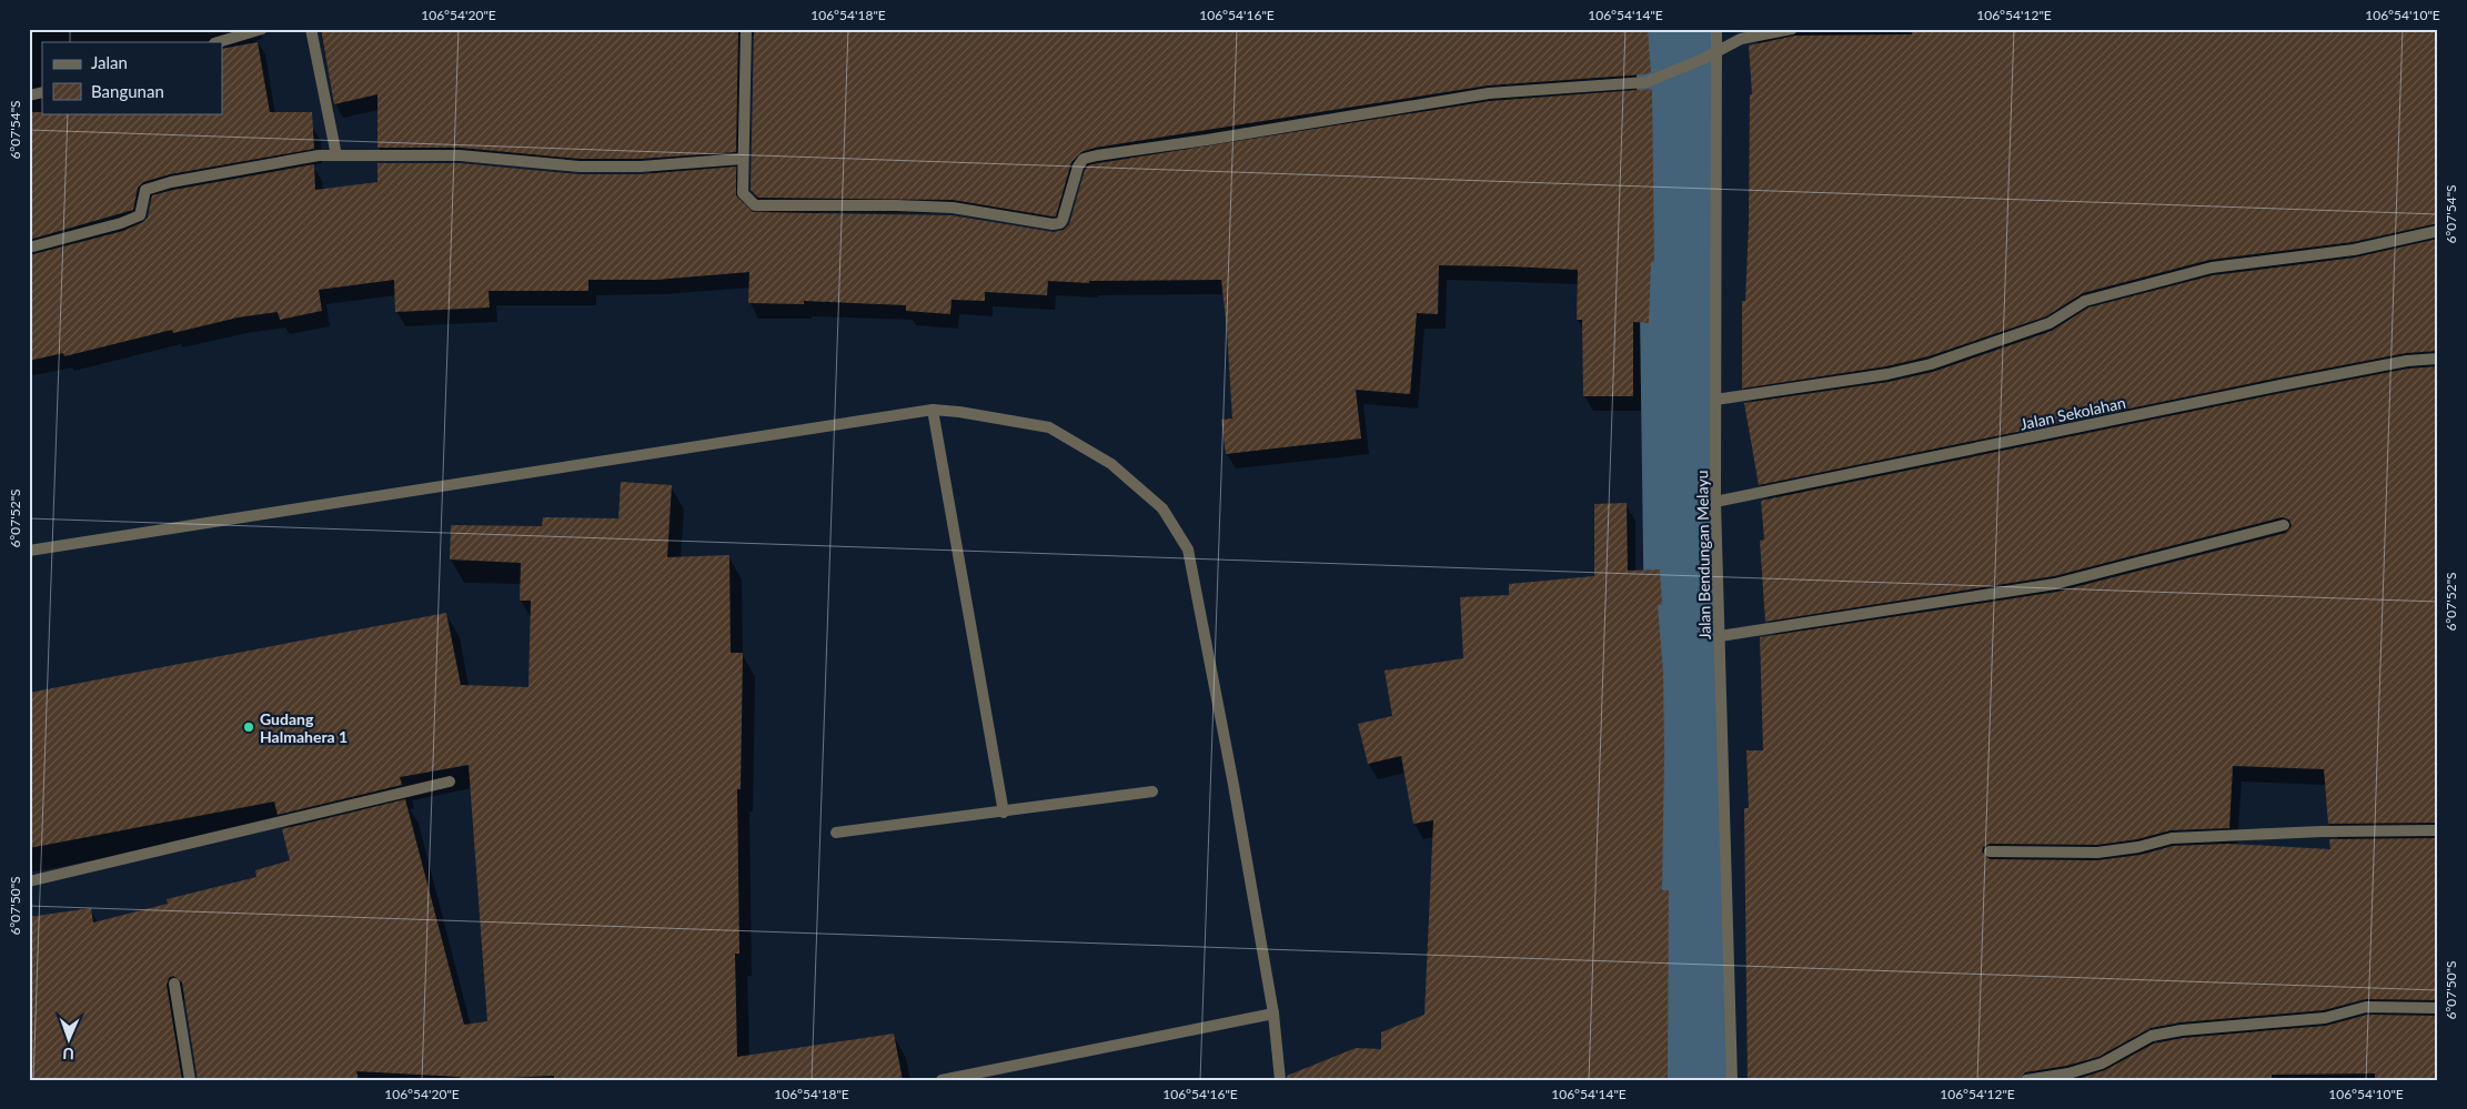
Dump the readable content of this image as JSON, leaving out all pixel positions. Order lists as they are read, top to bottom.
{
  "streets": {
    "street": ["Jalan Sekolahan", "Jalan Bendungan Melayu"]
  },
  "crossings": [
    ["Jalan Sekolahan", "Jalan Bendungan Melayu"]
  ],
  "places": ["Gudang Halmahera 1"],
  "legend": ["Jalan", "Bangunan"],
  "north": "bottom",
  "coordinates": [
    "106°54'20\"E",
    "106°54'18\"E",
    "106°54'16\"E",
    "106°54'14\"E",
    "106°54'12\"E",
    "106°54'10\"E",
    "6°07'54\"S",
    "6°07'52\"S",
    "6°07'50\"S"
  ]
}
